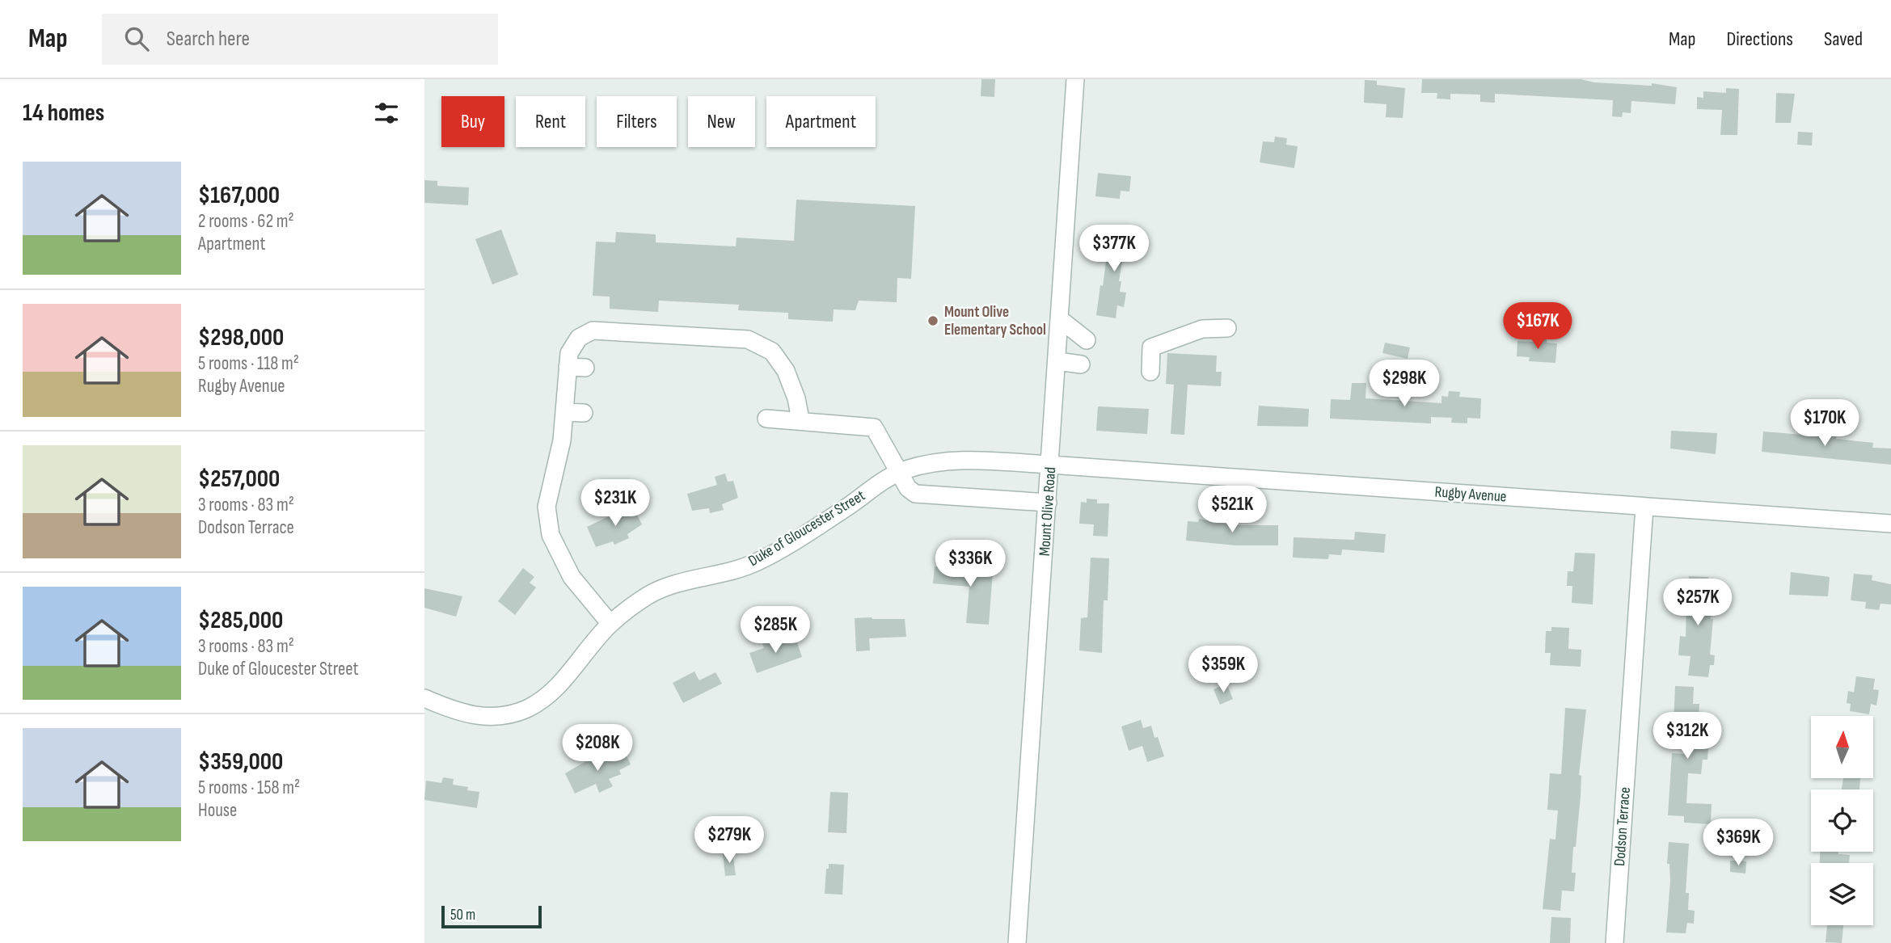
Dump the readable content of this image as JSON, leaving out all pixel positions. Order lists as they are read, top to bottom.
{
  "streets": {
    "street": [
      "Rugby Avenue",
      "Mount Olive Road",
      "Duke of Gloucester Street",
      "Dodson Terrace"
    ]
  },
  "crossings": [
    ["Rugby Avenue", "Mount Olive Road"],
    ["Rugby Avenue", "Duke of Gloucester Street"],
    ["Rugby Avenue", "Dodson Terrace"],
    ["Mount Olive Road", "Duke of Gloucester Street"]
  ],
  "places": ["Mount Olive Elementary School"],
  "scale_bar": "50 m",
  "north": "top",
  "page": {
    "header": "Map",
    "search": "Search here",
    "nav": ["Map", "Directions", "Saved"],
    "heading": "14 homes",
    "chip": [
      "Buy",
      "Rent",
      "Filters",
      "New",
      "Apartment"
    ],
    "list": [
      {
        "name": "$167,000",
        "note": "2 rooms · 62 m² · Apartment"
      },
      {
        "name": "$298,000",
        "note": "5 rooms · 118 m² · Rugby Avenue"
      },
      {
        "name": "$257,000",
        "note": "3 rooms · 83 m² · Dodson Terrace"
      },
      {
        "name": "$285,000",
        "note": "3 rooms · 83 m² · Duke of Gloucester Street"
      },
      {
        "name": "$359,000",
        "note": "5 rooms · 158 m² · House"
      }
    ],
    "price": [
      "$377K",
      "$167K",
      "$298K",
      "$170K",
      "$231K",
      "$521K",
      "$336K",
      "$257K",
      "$285K",
      "$359K",
      "$312K",
      "$208K",
      "$279K",
      "$369K"
    ],
    "scale": "50 m"
  }
}
